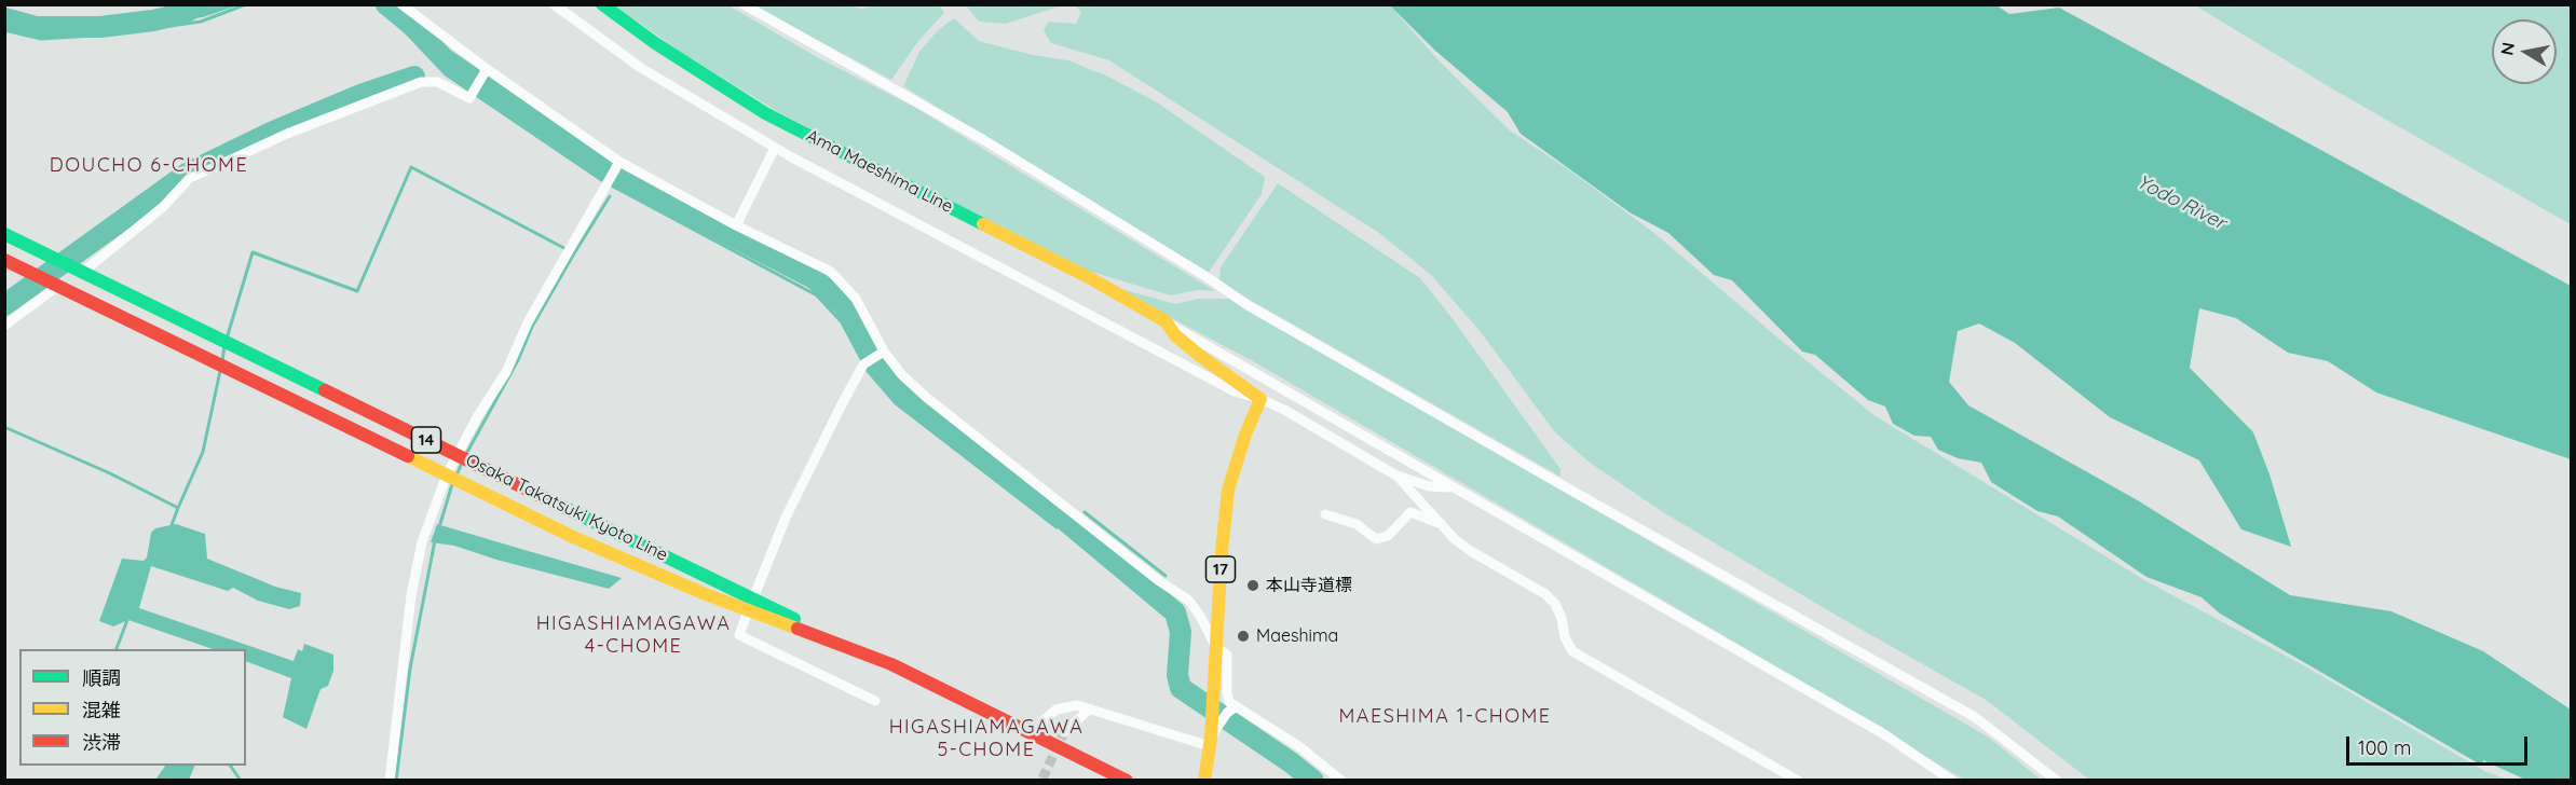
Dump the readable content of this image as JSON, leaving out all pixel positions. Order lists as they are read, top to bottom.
{
  "streets": {
    "main road": [
      "Ama Maeshima Line",
      "14",
      "Osaka Takatsuki Kyoto Line",
      "17"
    ]
  },
  "crossings": [
    ["Ama Maeshima Line", "17"]
  ],
  "districts": [
    "DOUCHO 6-CHOME",
    "HIGASHIAMAGAWA 4-CHOME",
    "MAESHIMA 1-CHOME",
    "HIGASHIAMAGAWA 5-CHOME"
  ],
  "water": ["Yodo River"],
  "places": ["本山寺道標", "Maeshima"],
  "legend": ["順調", "混雑", "渋滞"],
  "scale_bar": "100 m",
  "north": "left"
}
